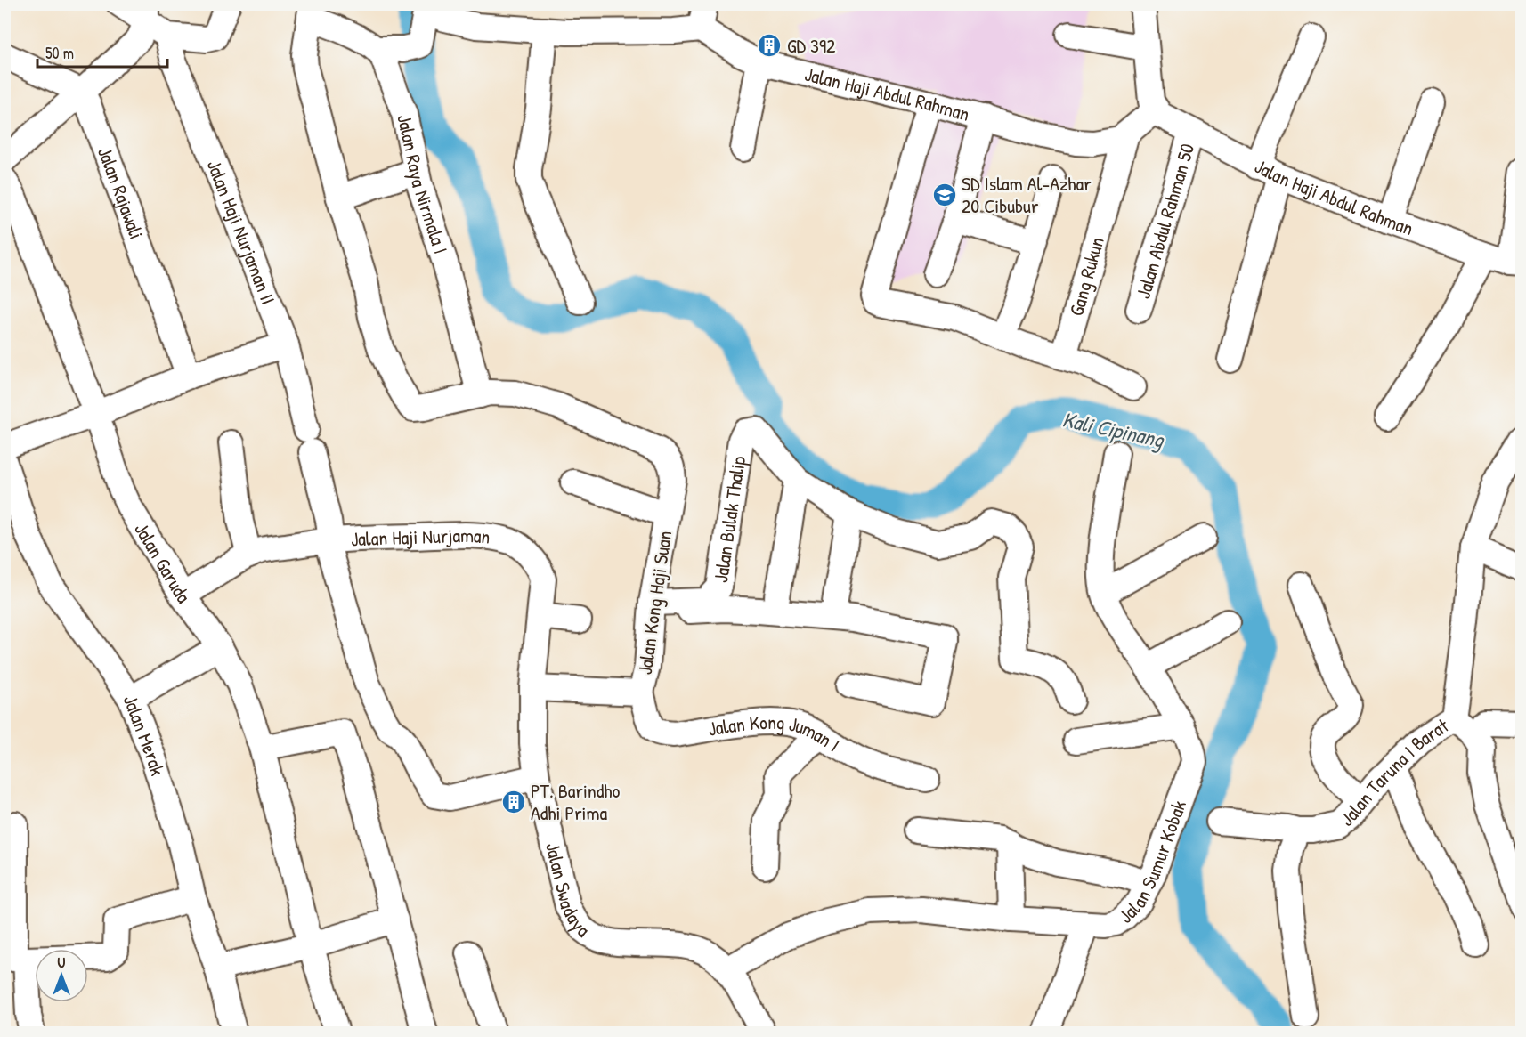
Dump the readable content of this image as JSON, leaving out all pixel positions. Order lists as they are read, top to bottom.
{
  "streets": {
    "street": [
      "Jalan Haji Abdul Rahman",
      "Jalan Raya Nirmala I",
      "Jalan Rajawali",
      "Jalan Abdul Rahman 50",
      "Jalan Haji Nurjaman II",
      "Gang Rukun",
      "Jalan Bulak Thalip",
      "Jalan Haji Nurjaman",
      "Jalan Garuda",
      "Jalan Kong Haji Suan",
      "Jalan Merak",
      "Jalan Kong Juman I",
      "Jalan Taruna I Barat",
      "Jalan Sumur Kobak",
      "Jalan Swadaya"
    ]
  },
  "crossings": [
    ["Jalan Haji Abdul Rahman", "Jalan Abdul Rahman 50"],
    ["Jalan Haji Abdul Rahman", "Gang Rukun"],
    ["Jalan Raya Nirmala I", "Jalan Kong Haji Suan"],
    ["Jalan Haji Nurjaman II", "Jalan Haji Nurjaman"],
    ["Jalan Haji Nurjaman II", "Jalan Swadaya"],
    ["Jalan Bulak Thalip", "Jalan Kong Haji Suan"],
    ["Jalan Haji Nurjaman", "Jalan Garuda"],
    ["Jalan Haji Nurjaman", "Jalan Kong Haji Suan"],
    ["Jalan Haji Nurjaman", "Jalan Swadaya"],
    ["Jalan Kong Haji Suan", "Jalan Kong Juman I"],
    ["Jalan Kong Haji Suan", "Jalan Swadaya"],
    ["Jalan Sumur Kobak", "Jalan Swadaya"]
  ],
  "water": ["Kali Cipinang"],
  "places": {
    "building": ["GD 392", "PT. Barindho Adhi Prima"],
    "school or university": ["SD Islam Al-Azhar 20 Cibubur"]
  },
  "scale_bar": "50 m",
  "north": "top"
}
